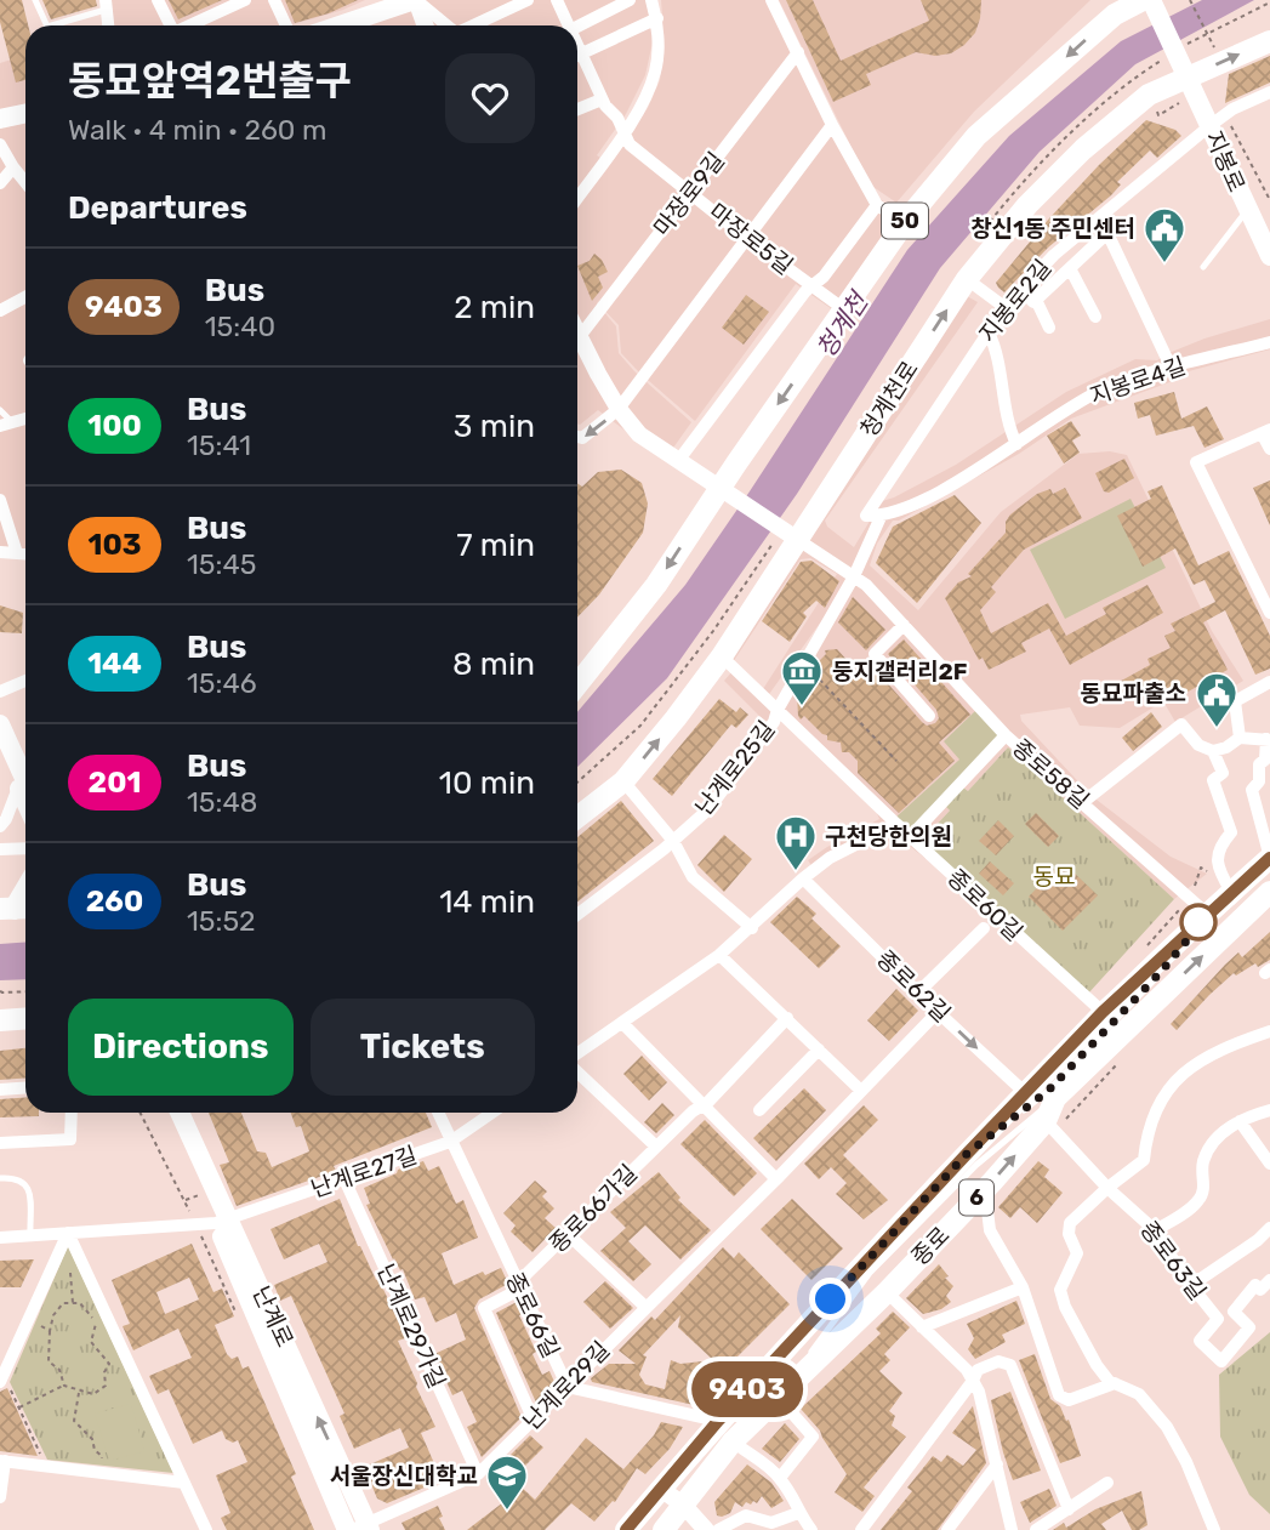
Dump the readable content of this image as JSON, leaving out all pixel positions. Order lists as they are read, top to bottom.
{
  "streets": {
    "main road": [
      "지봉로",
      "50",
      "청계천로",
      "6",
      "종로",
      "난계로"
    ],
    "street": [
      "마장로9길",
      "마장로5길",
      "지봉로2길",
      "지봉로4길",
      "난계로25길",
      "종로58길",
      "종로60길",
      "종로62길",
      "난계로27길",
      "종로66가길",
      "종로63길",
      "종로66길",
      "난계로29가길",
      "난계로29길"
    ]
  },
  "crossings": [
    ["지봉로", "50"],
    ["지봉로", "지봉로2길"],
    ["지봉로", "청계천로"],
    ["마장로9길", "마장로5길"],
    ["50", "마장로5길"],
    ["지봉로2길", "지봉로4길"],
    ["청계천로", "종로58길"],
    ["청계천로", "종로60길"],
    ["난계로25길", "종로58길"],
    ["난계로25길", "종로60길"],
    ["종로58길", "종로"],
    ["종로60길", "종로"],
    ["종로62길", "종로"],
    ["종로62길", "난계로29길"],
    ["난계로27길", "종로66길"],
    ["난계로27길", "난계로"],
    ["난계로27길", "난계로29가길"],
    ["종로66가길", "종로66길"],
    ["종로66가길", "난계로29길"],
    ["종로", "종로63길"],
    ["종로", "종로66길"],
    ["종로66길", "난계로29길"],
    ["난계로", "난계로29길"],
    ["난계로29가길", "난계로29길"]
  ],
  "one_way": ["종로62길"],
  "water": ["청계천"],
  "parks": ["동묘"],
  "places": {
    "public building": ["창신1동 주민센터", "동묘파출소"],
    "museum": ["둥지갤러리2F"],
    "hospital": ["구천당한의원"],
    "school or university": ["서울장신대학교"]
  },
  "lines": ["bus line 9403"],
  "page": {
    "on_map": "9403",
    "heading": [
      ["동묘앞역2번출구", "Walk · 4 min · 260 m"],
      "Departures"
    ],
    "list": [
      {
        "mark": "9403",
        "name": "Bus",
        "note": "15:40",
        "value": "2 min"
      },
      {
        "mark": "100",
        "name": "Bus",
        "note": "15:41",
        "value": "3 min"
      },
      {
        "mark": "103",
        "name": "Bus",
        "note": "15:45",
        "value": "7 min"
      },
      {
        "mark": "144",
        "name": "Bus",
        "note": "15:46",
        "value": "8 min"
      },
      {
        "mark": "201",
        "name": "Bus",
        "note": "15:48",
        "value": "10 min"
      },
      {
        "mark": "260",
        "name": "Bus",
        "note": "15:52",
        "value": "14 min"
      }
    ],
    "buttons": ["Directions", "Tickets"]
  }
}
